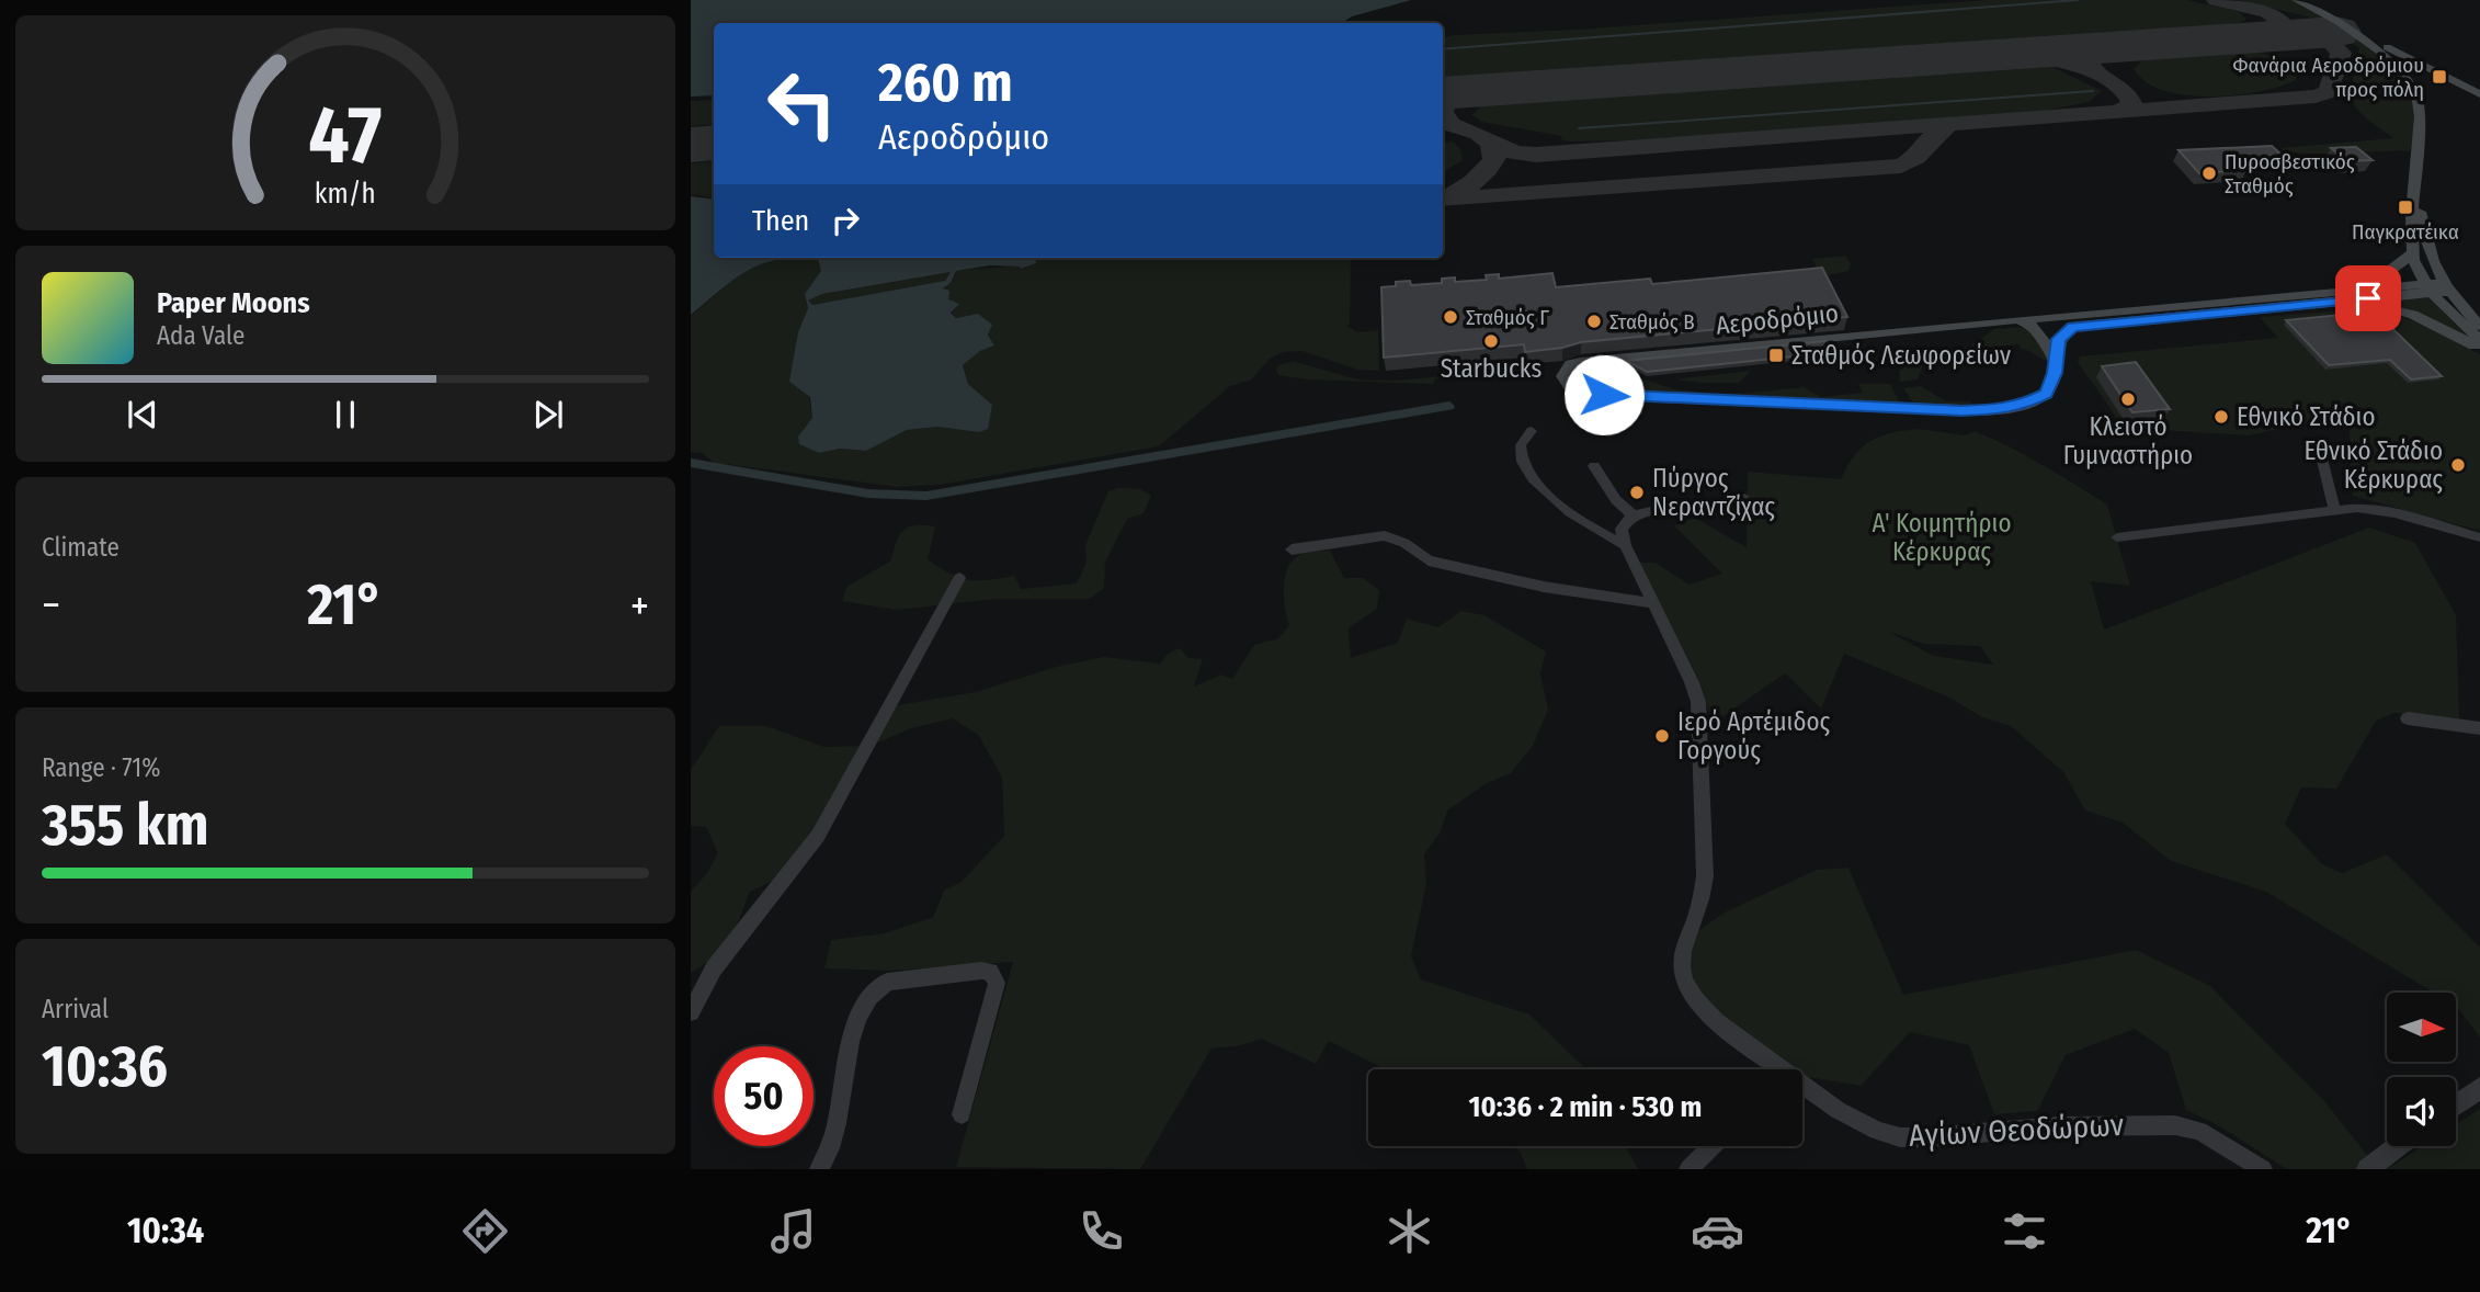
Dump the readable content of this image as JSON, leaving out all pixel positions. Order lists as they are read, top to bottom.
{
  "streets": {
    "main road": ["Αεροδρόμιο"],
    "street": ["Αγίων Θεοδώρων"]
  },
  "parks": ["Α' Κοιμητήριο Κέρκυρας"],
  "places": {
    "transit": ["Φανάρια Αεροδρόμιου προς πόλη", "Παγκρατέικα", "Σταθμός Λεωφορείων"],
    "other": [
      "Πυροσβεστικός Σταθμός",
      "Σταθμός Γ",
      "Σταθμός B",
      "Starbucks",
      "Κλειστό Γυμναστήριο",
      "Εθνικό Στάδιο",
      "Εθνικό Στάδιο Κέρκυρας",
      "Πύργος Νεραντζίχας",
      "Ιερό Αρτέμιδος Γοργούς"
    ]
  },
  "north": "right",
  "page": {
    "turn": ["260 m", "Αεροδρόμιο"],
    "then": "Then",
    "song": ["Paper Moons", "Ada Vale"],
    "tile": [
      "Climate",
      ["Range · 71%", "355 km"],
      ["Arrival", "10:36"]
    ],
    "heat": ["−", "21°", "+"],
    "limit": "50",
    "trip": "10:36 · 2 min · 530 m",
    "tabs": ["10:34", "21°"],
    "gauge": ["47", "km/h"]
  }
}
